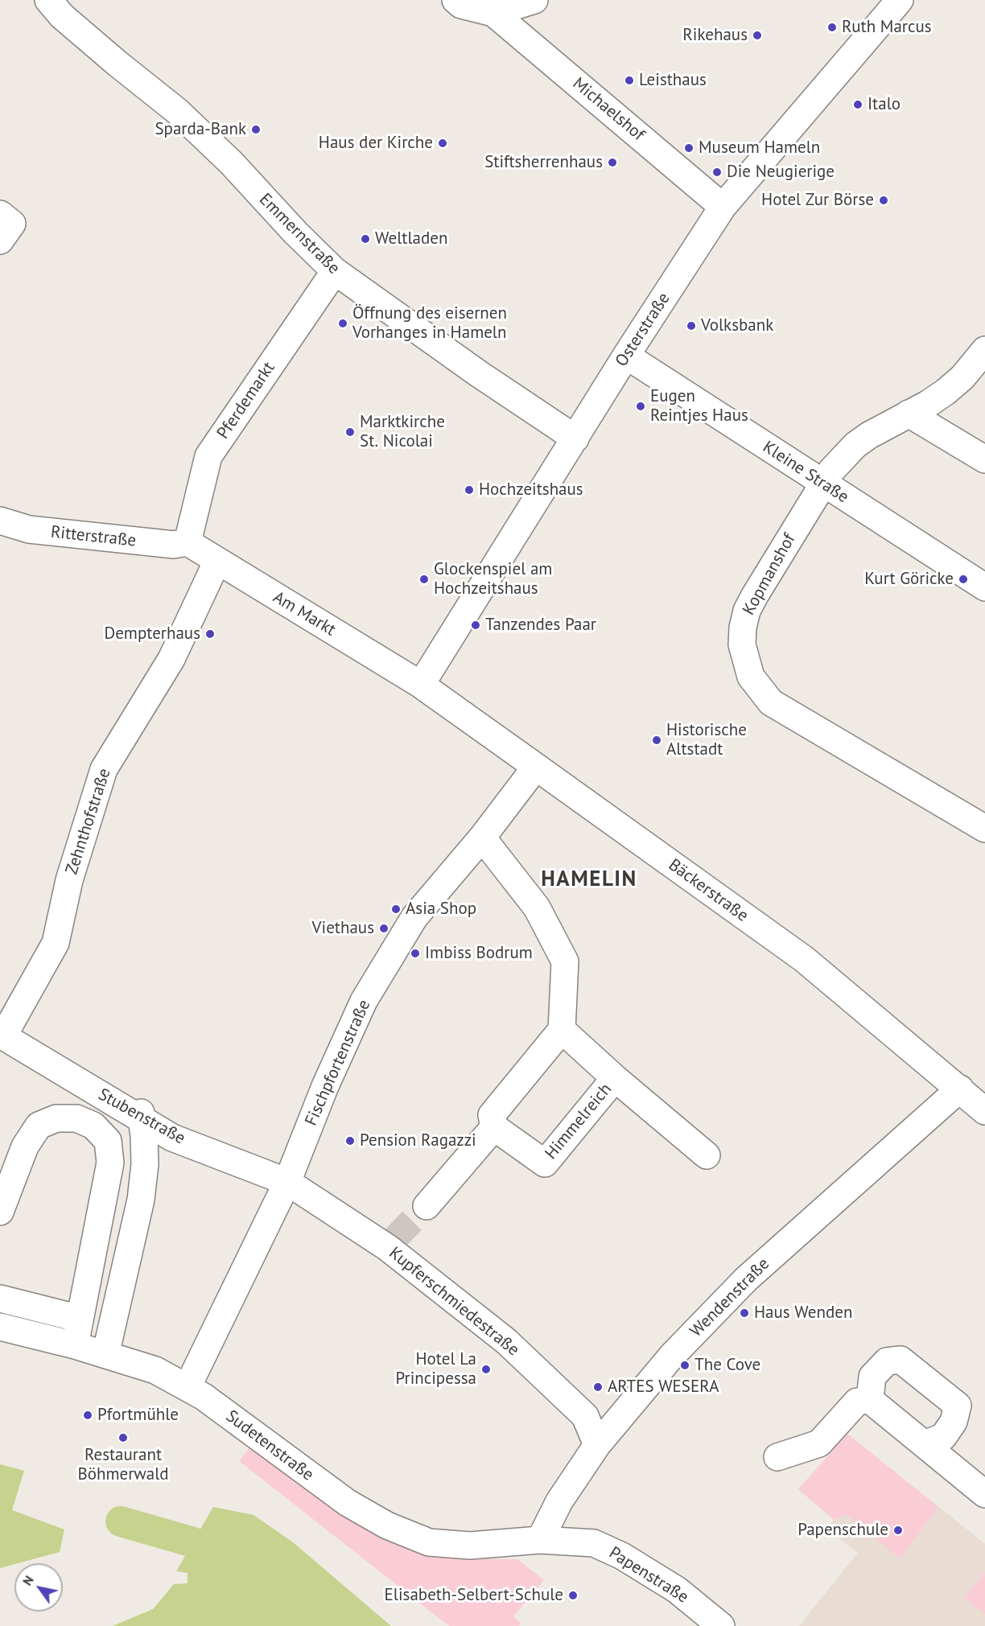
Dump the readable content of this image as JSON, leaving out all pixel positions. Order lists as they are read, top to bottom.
{
  "streets": {
    "street": [
      "Michaelshof",
      "Emmernstraße",
      "Osterstraße",
      "Pferdemarkt",
      "Kleine Straße",
      "Ritterstraße",
      "Kopmanshof",
      "Am Markt",
      "Zehnthofstraße",
      "Bäckerstraße",
      "Fischpfortenstraße",
      "Stubenstraße",
      "Himmelreich",
      "Wendenstraße",
      "Kupferschmiedestraße",
      "Sudetenstraße",
      "Papenstraße"
    ]
  },
  "crossings": [
    ["Michaelshof", "Osterstraße"],
    ["Emmernstraße", "Osterstraße"],
    ["Emmernstraße", "Pferdemarkt"],
    ["Osterstraße", "Kleine Straße"],
    ["Osterstraße", "Am Markt"],
    ["Osterstraße", "Bäckerstraße"],
    ["Pferdemarkt", "Ritterstraße"],
    ["Pferdemarkt", "Am Markt"],
    ["Kleine Straße", "Kopmanshof"],
    ["Ritterstraße", "Am Markt"],
    ["Am Markt", "Zehnthofstraße"],
    ["Am Markt", "Bäckerstraße"],
    ["Zehnthofstraße", "Stubenstraße"],
    ["Bäckerstraße", "Fischpfortenstraße"],
    ["Bäckerstraße", "Wendenstraße"],
    ["Fischpfortenstraße", "Stubenstraße"],
    ["Fischpfortenstraße", "Kupferschmiedestraße"],
    ["Fischpfortenstraße", "Sudetenstraße"],
    ["Stubenstraße", "Kupferschmiedestraße"],
    ["Wendenstraße", "Kupferschmiedestraße"],
    ["Wendenstraße", "Sudetenstraße"],
    ["Wendenstraße", "Papenstraße"],
    ["Sudetenstraße", "Papenstraße"]
  ],
  "districts": ["HAMELIN"],
  "places": [
    "Ruth Marcus",
    "Rikehaus",
    "Leisthaus",
    "Italo",
    "Sparda-Bank",
    "Haus der Kirche",
    "Museum Hameln",
    "Stiftsherrenhaus",
    "Die Neugierige",
    "Hotel Zur Börse",
    "Weltladen",
    "Öffnung des eisernen Vorhanges in Hameln",
    "Volksbank",
    "Eugen Reintjes Haus",
    "Marktkirche St. Nicolai",
    "Hochzeitshaus",
    "Glockenspiel am Hochzeitshaus",
    "Kurt Göricke",
    "Tanzendes Paar",
    "Dempterhaus",
    "Historische Altstadt",
    "Asia Shop",
    "Viethaus",
    "Imbiss Bodrum",
    "Pension Ragazzi",
    "Haus Wenden",
    "The Cove",
    "Hotel La Principessa",
    "ARTES WESERA",
    "Pfortmühle",
    "Restaurant Böhmerwald",
    "Papenschule",
    "Elisabeth-Selbert-Schule"
  ],
  "north": "top left"
}
